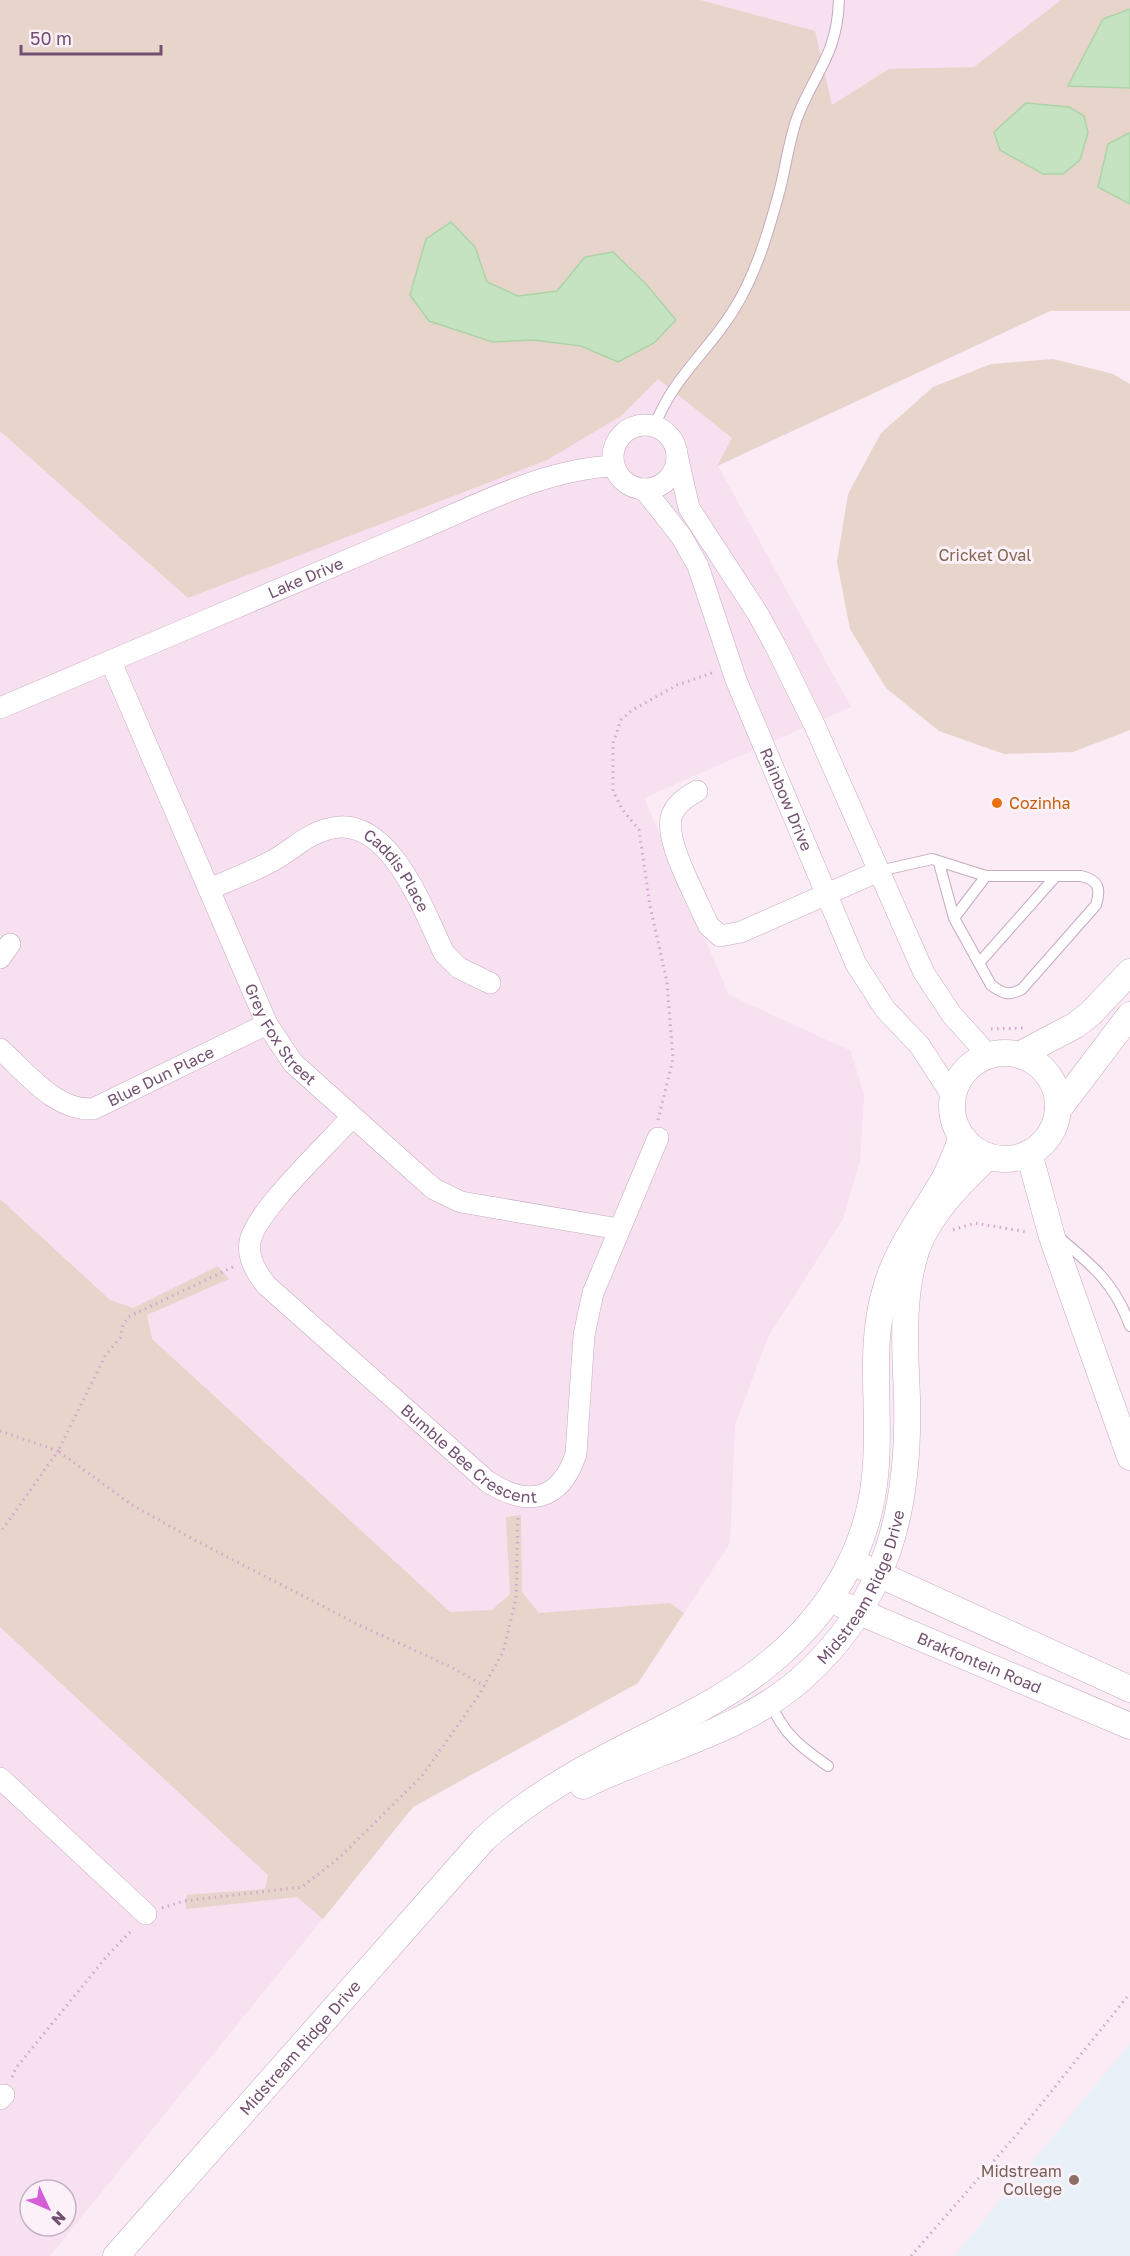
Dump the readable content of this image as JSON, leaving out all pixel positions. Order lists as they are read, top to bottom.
{
  "streets": {
    "street": [
      "Lake Drive",
      "Rainbow Drive",
      "Caddis Place",
      "Grey Fox Street",
      "Blue Dun Place",
      "Bumble Bee Crescent",
      "Midstream Ridge Drive",
      "Brakfontein Road"
    ]
  },
  "crossings": [
    ["Lake Drive", "Rainbow Drive"],
    ["Lake Drive", "Grey Fox Street"],
    ["Rainbow Drive", "Midstream Ridge Drive"],
    ["Caddis Place", "Grey Fox Street"],
    ["Grey Fox Street", "Blue Dun Place"],
    ["Grey Fox Street", "Bumble Bee Crescent"],
    ["Midstream Ridge Drive", "Brakfontein Road"]
  ],
  "parks": ["Cricket Oval"],
  "places": ["Cozinha", "Midstream College"],
  "scale_bar": "50 m",
  "north": "bottom right"
}
